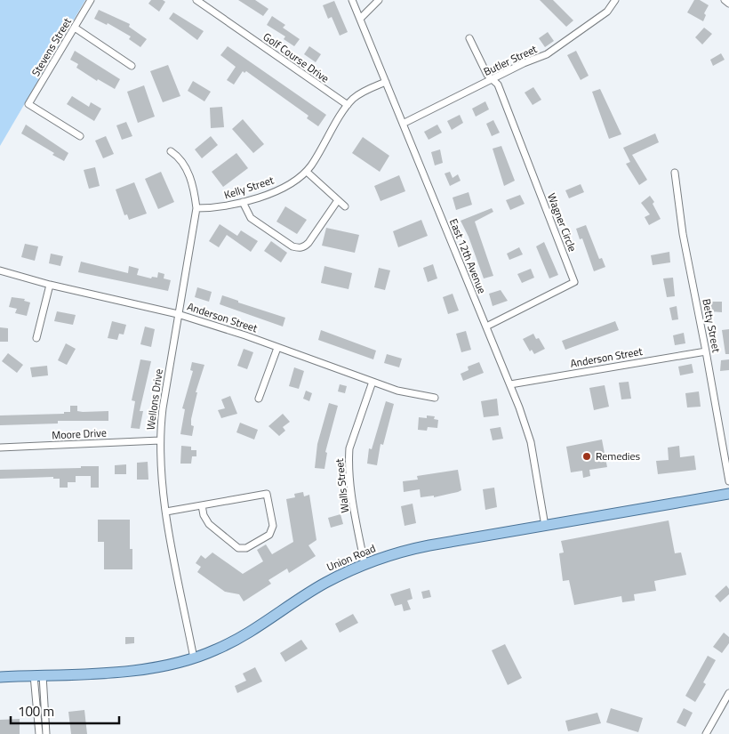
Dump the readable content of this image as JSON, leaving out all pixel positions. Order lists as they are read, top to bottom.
{
  "streets": {
    "main road": ["Union Road"],
    "street": [
      "Stevens Street",
      "Golf Course Drive",
      "Butler Street",
      "Kelly Street",
      "Wagner Circle",
      "East 12th Avenue",
      "Anderson Street",
      "Betty Street",
      "Wellons Drive",
      "Moore Drive",
      "Walls Street"
    ]
  },
  "crossings": [
    ["Golf Course Drive", "Kelly Street"],
    ["Butler Street", "Wagner Circle"],
    ["Butler Street", "East 12th Avenue"],
    ["Kelly Street", "Wellons Drive"],
    ["Wagner Circle", "East 12th Avenue"],
    ["East 12th Avenue", "Anderson Street"],
    ["East 12th Avenue", "Union Road"],
    ["Anderson Street", "Betty Street"],
    ["Anderson Street", "Wellons Drive"],
    ["Anderson Street", "Walls Street"],
    ["Wellons Drive", "Moore Drive"],
    ["Wellons Drive", "Union Road"],
    ["Walls Street", "Union Road"]
  ],
  "places": ["Remedies"],
  "scale_bar": "100 m"
}
